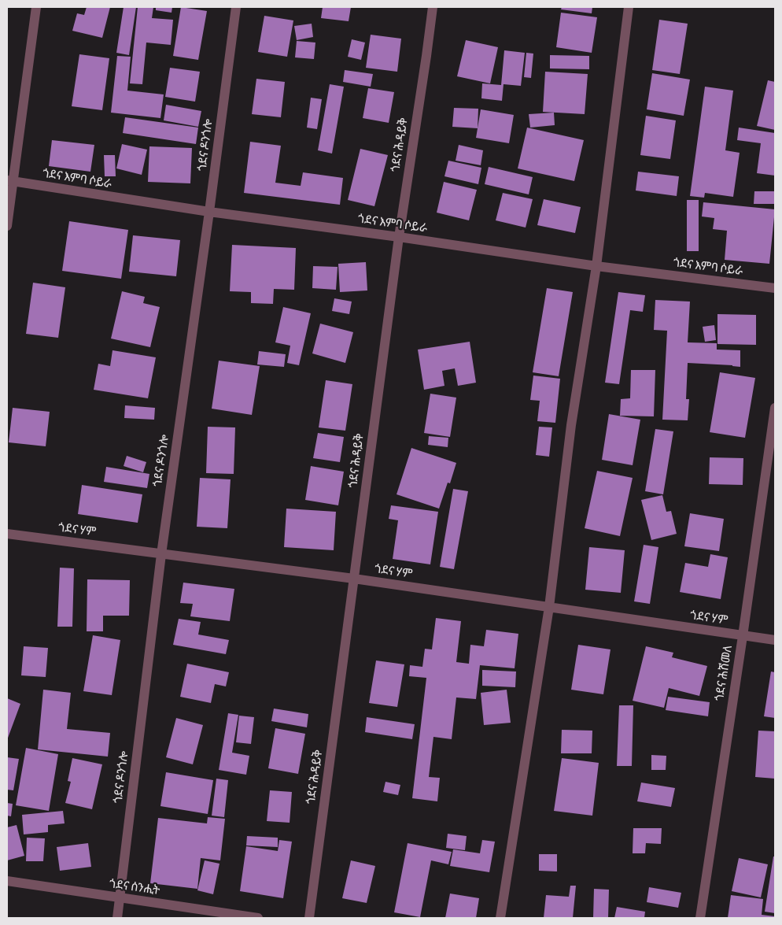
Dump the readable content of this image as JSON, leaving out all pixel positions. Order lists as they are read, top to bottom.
{
  "streets": {
    "street": [
      "ጎደና ዶንጎሎ",
      "ጎደና ሕዳይቅ",
      "ጎደና እምባ ሶይራ",
      "ጎደና ሃም",
      "ጎደና ሕሽመለ",
      "ጎደና ሰንሒት"
    ]
  },
  "crossings": [
    ["ጎደና ዶንጎሎ", "ጎደና እምባ ሶይራ"],
    ["ጎደና ዶንጎሎ", "ጎደና ሃም"],
    ["ጎደና ዶንጎሎ", "ጎደና ሰንሒት"],
    ["ጎደና ሕዳይቅ", "ጎደና እምባ ሶይራ"],
    ["ጎደና ሕዳይቅ", "ጎደና ሃም"],
    ["ጎደና ሃም", "ጎደና ሕሽመለ"]
  ]
}
